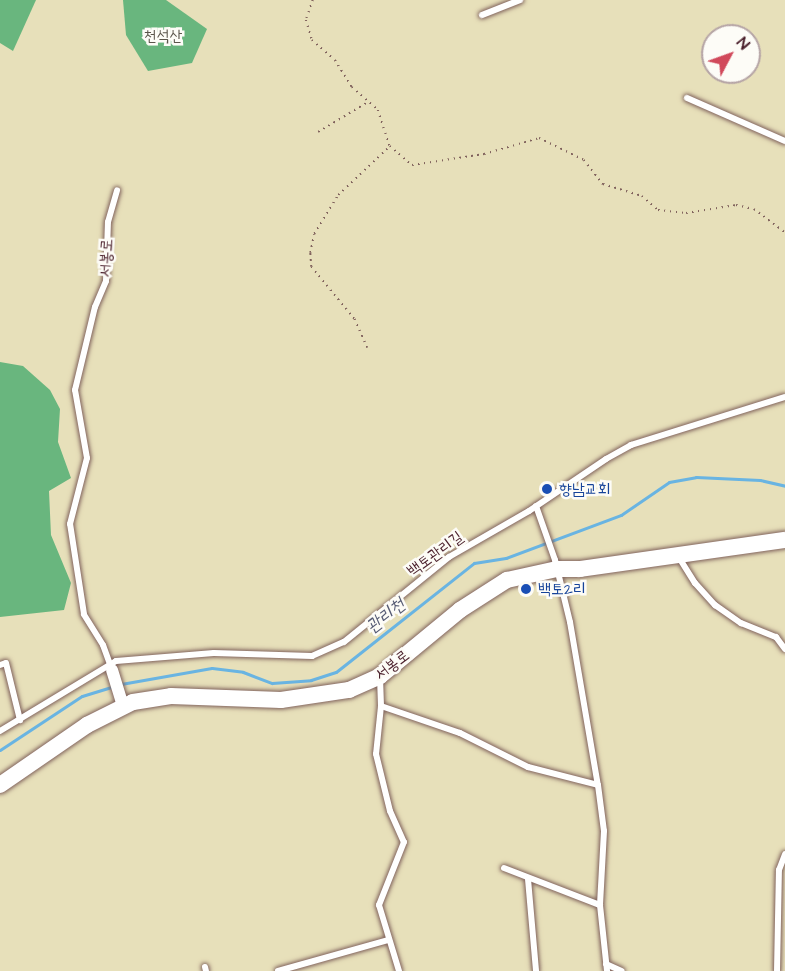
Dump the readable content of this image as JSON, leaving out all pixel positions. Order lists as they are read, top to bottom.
{
  "streets": {
    "main road": ["서봉로"],
    "lane": ["백토관리길"]
  },
  "crossings": [
    ["서봉로", "백토관리길"]
  ],
  "water": ["관리천"],
  "parks": ["천석산"],
  "places": ["향남교회", "백토2리"],
  "north": "top right"
}
